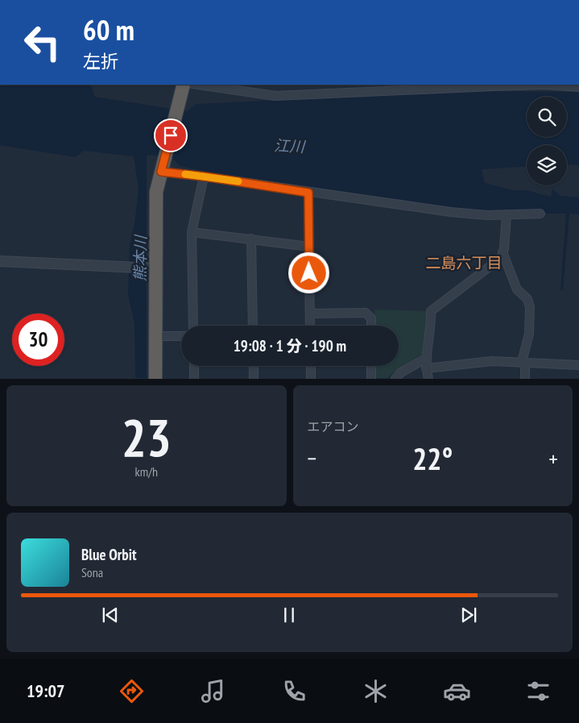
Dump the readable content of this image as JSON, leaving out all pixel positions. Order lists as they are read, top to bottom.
{
  "districts": ["二島六丁目"],
  "water": ["江川", "熊本川"],
  "page": {
    "turn": ["60 m", "左折"],
    "limit": "30",
    "trip": "19:08 · 1 分 · 190 m",
    "tile": [
      ["23", "km/h"],
      "エアコン"
    ],
    "heat": ["−", "22°", "+"],
    "song": ["Blue Orbit", "Sona"],
    "tabs": "19:07"
  }
}
